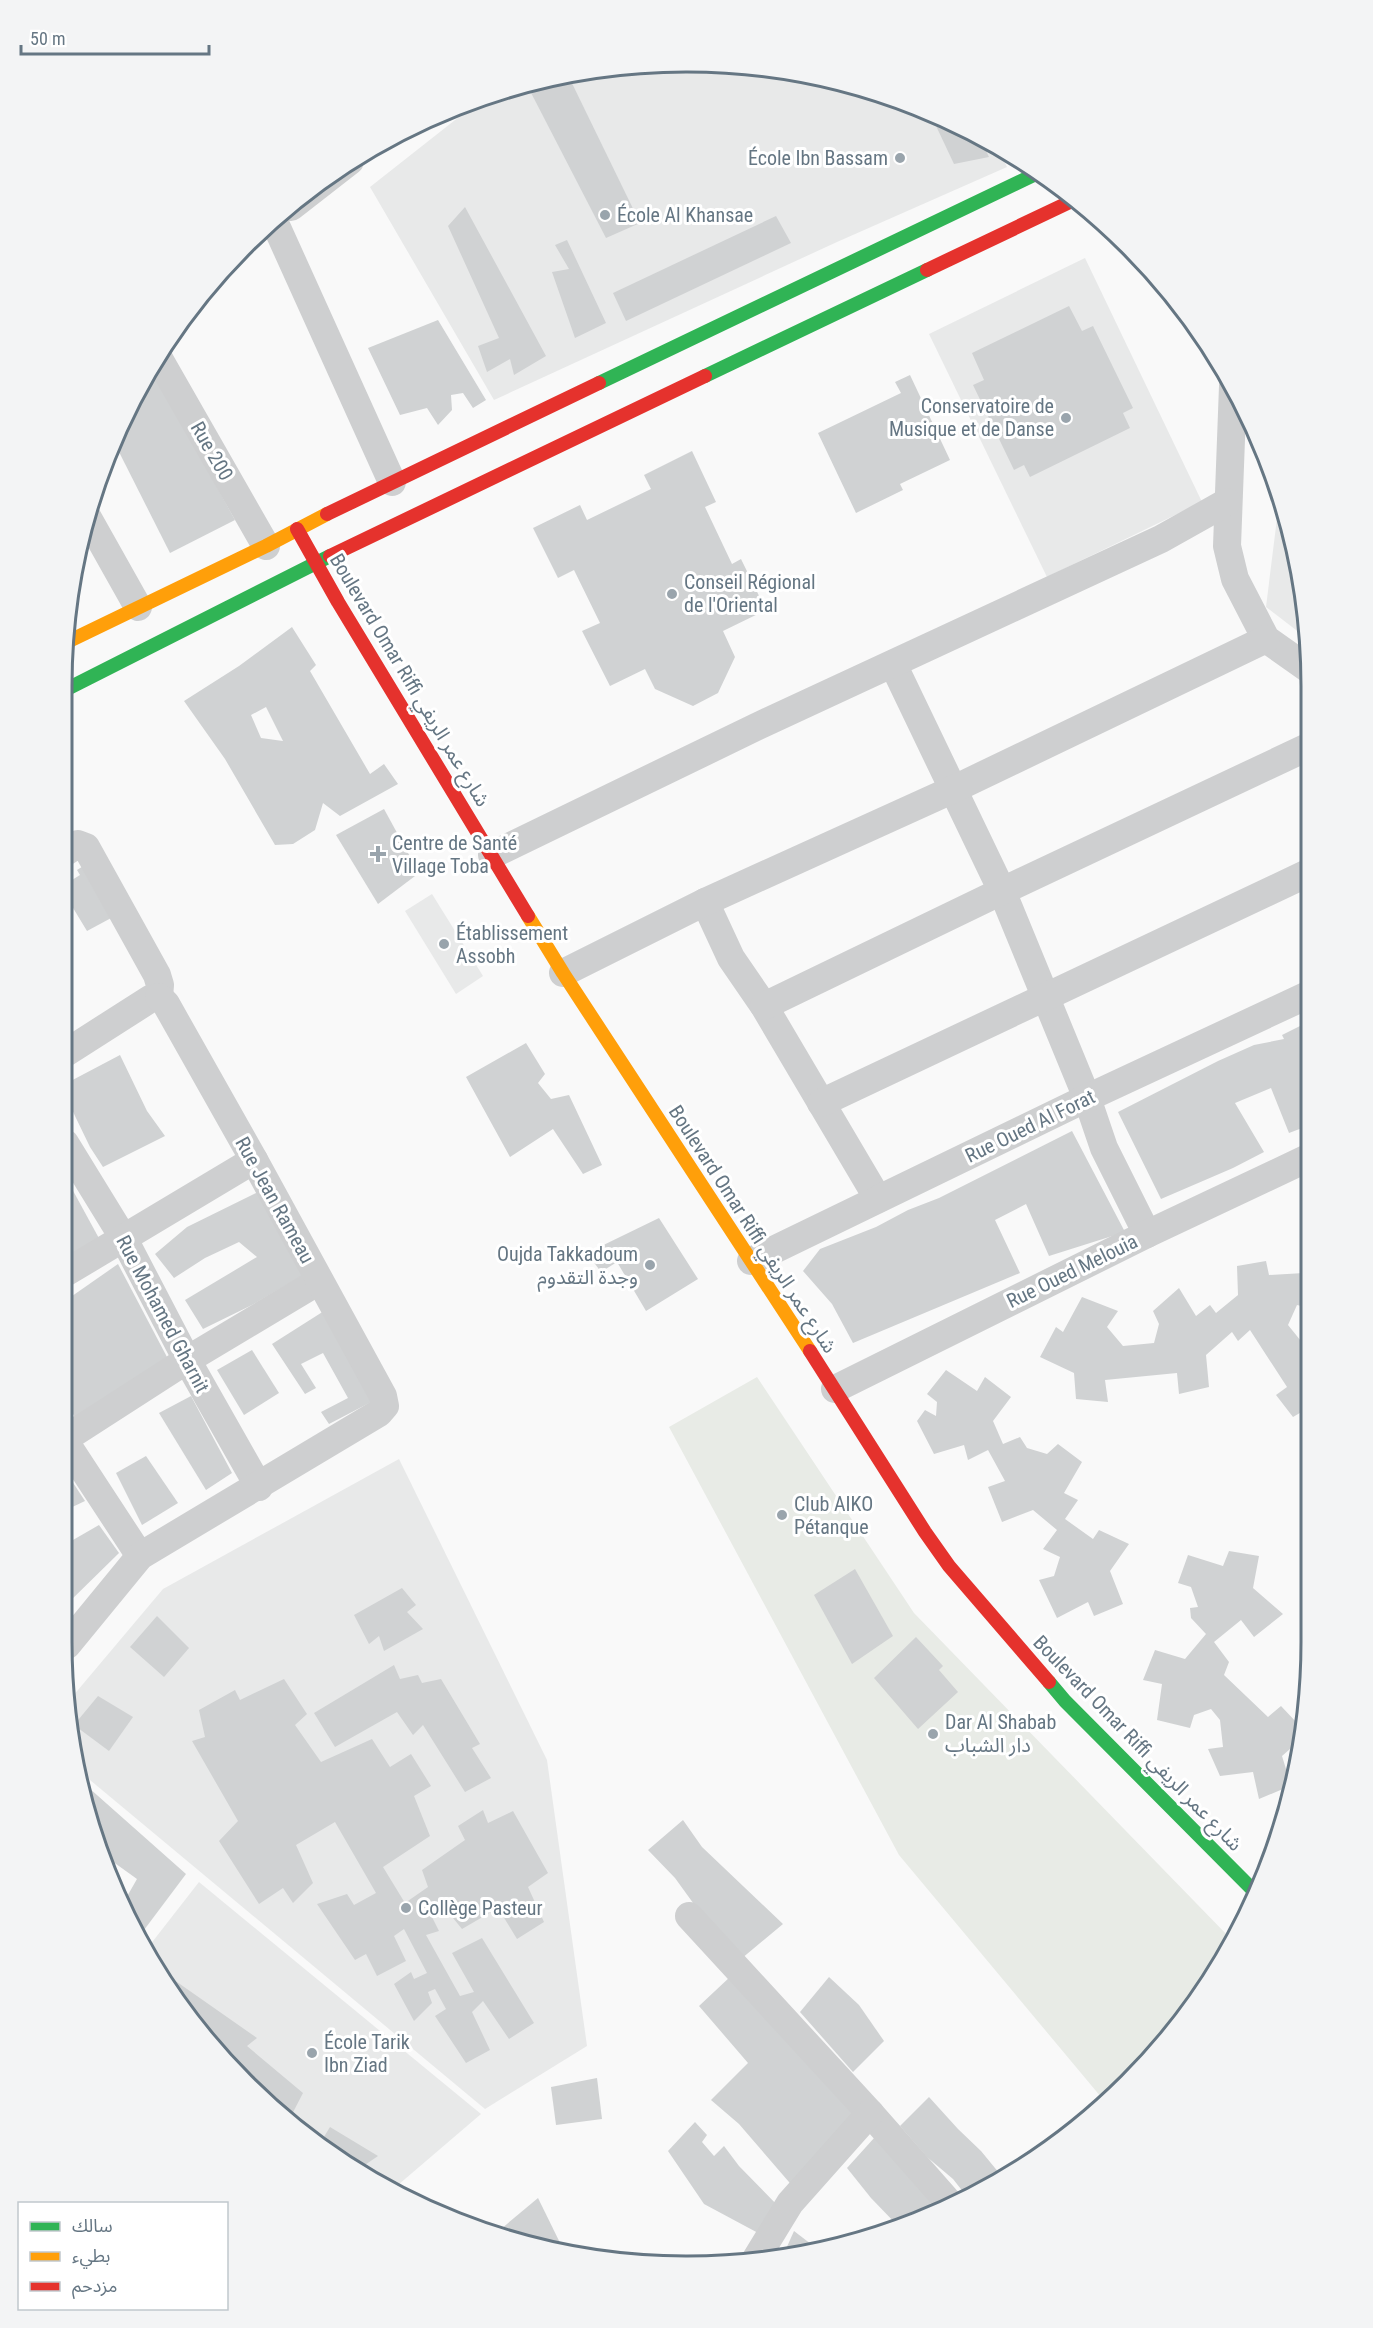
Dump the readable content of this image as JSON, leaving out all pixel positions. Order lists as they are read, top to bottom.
{
  "streets": {
    "main road": ["Boulevard Omar Riffi شارع عمر الريفي"],
    "street": [
      "Rue 200",
      "Rue Oued Al Forat",
      "Rue Jean Rameau",
      "Rue Oued Melouia",
      "Rue Mohamed Gharnit"
    ]
  },
  "crossings": [
    ["Boulevard Omar Riffi شارع عمر الريفي", "Rue Oued Al Forat"],
    ["Boulevard Omar Riffi شارع عمر الريفي", "Rue Oued Melouia"],
    ["Rue Jean Rameau", "Rue Mohamed Gharnit"]
  ],
  "places": {
    "other": [
      "École Ibn Bassam",
      "École Al Khansae",
      "Conservatoire de Musique et de Danse",
      "Conseil Régional de l'Oriental",
      "Établissement Assobh",
      "Oujda Takkadoum وجدة التقدوم",
      "Club AIKO Pétanque",
      "Dar Al Shabab دار الشباب",
      "Collège Pasteur",
      "École Tarik Ibn Ziad"
    ],
    "health": ["Centre de Santé Village Toba"]
  },
  "legend": ["سالك", "بطيء", "مزدحم"],
  "scale_bar": "50 m"
}
